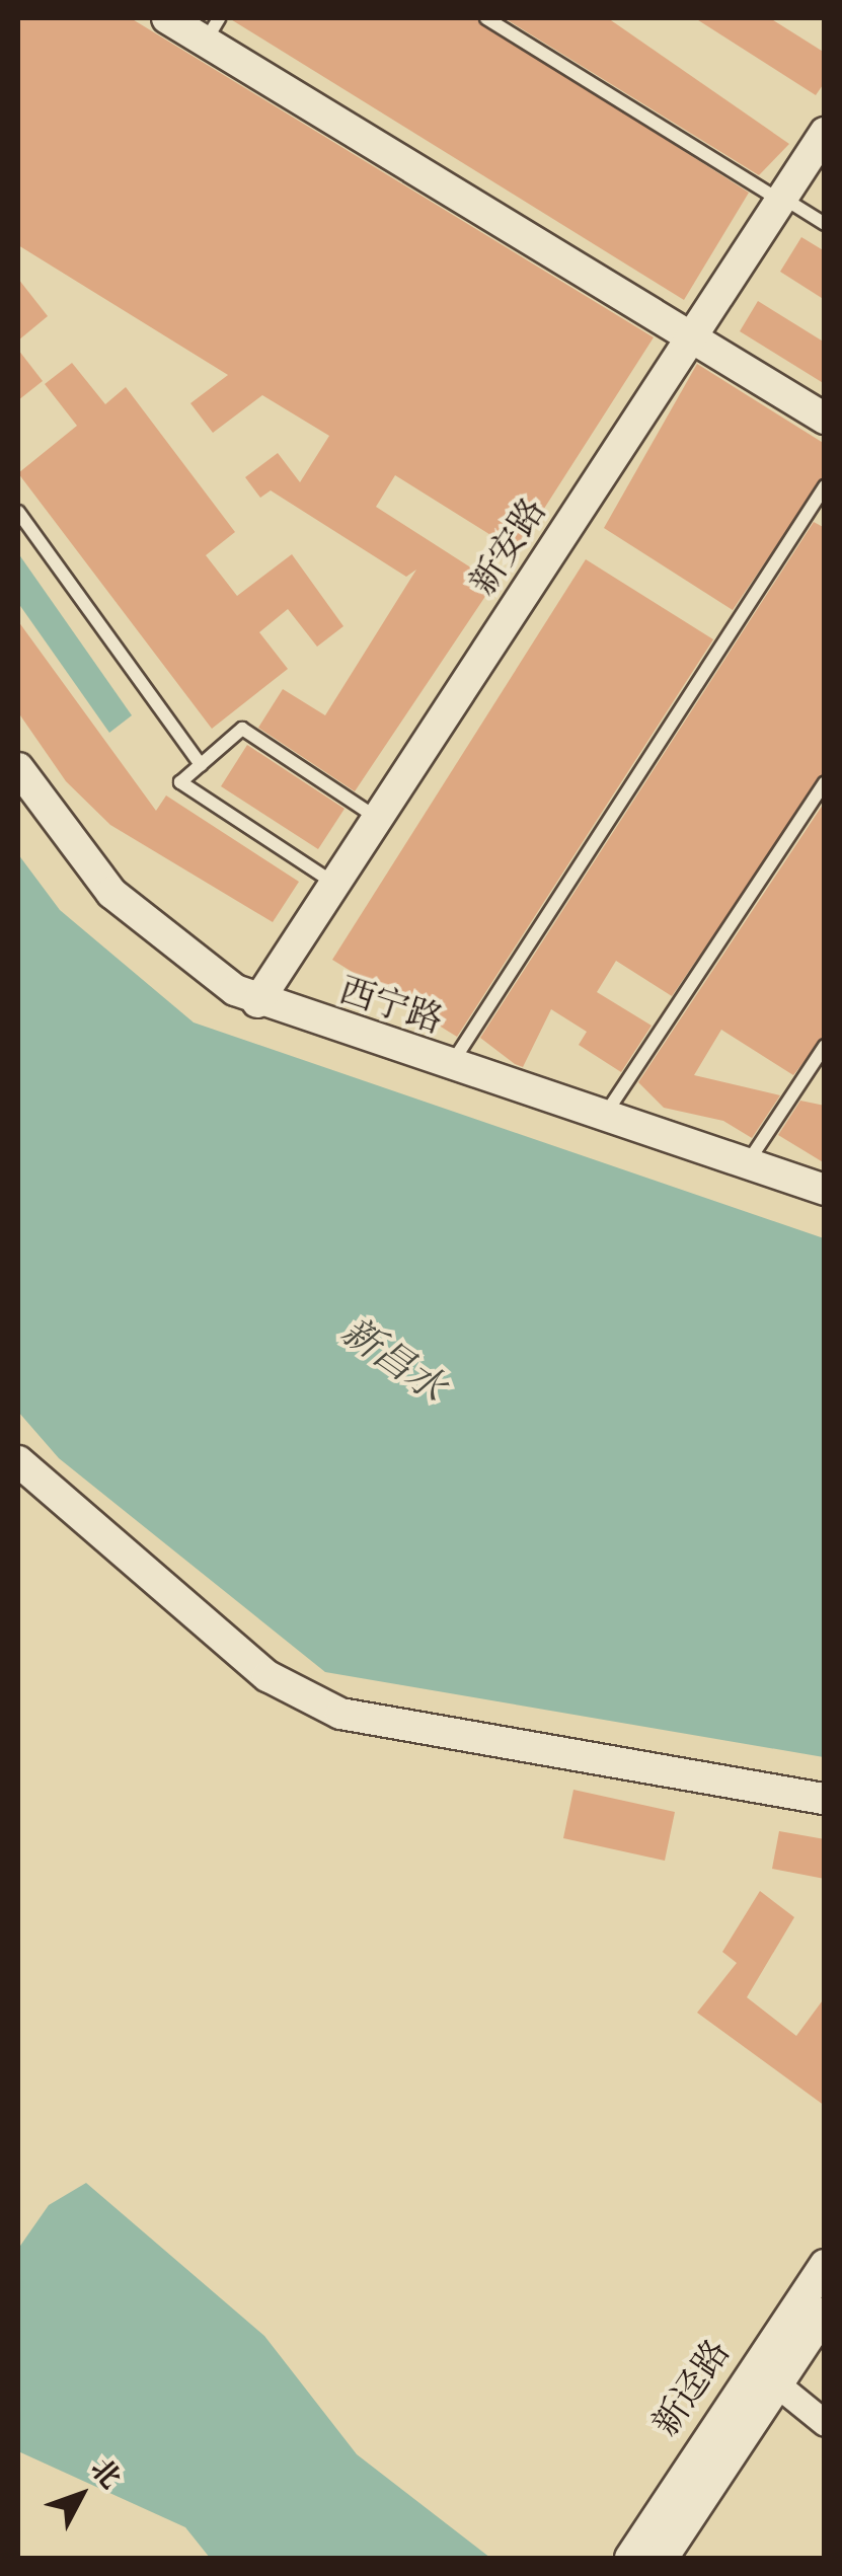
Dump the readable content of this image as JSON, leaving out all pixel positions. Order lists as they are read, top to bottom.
{
  "streets": {
    "street": ["新安路", "西宁路", "新迳路"]
  },
  "crossings": [
    ["新安路", "西宁路"]
  ],
  "water": ["新昌水"],
  "north": "top right"
}
